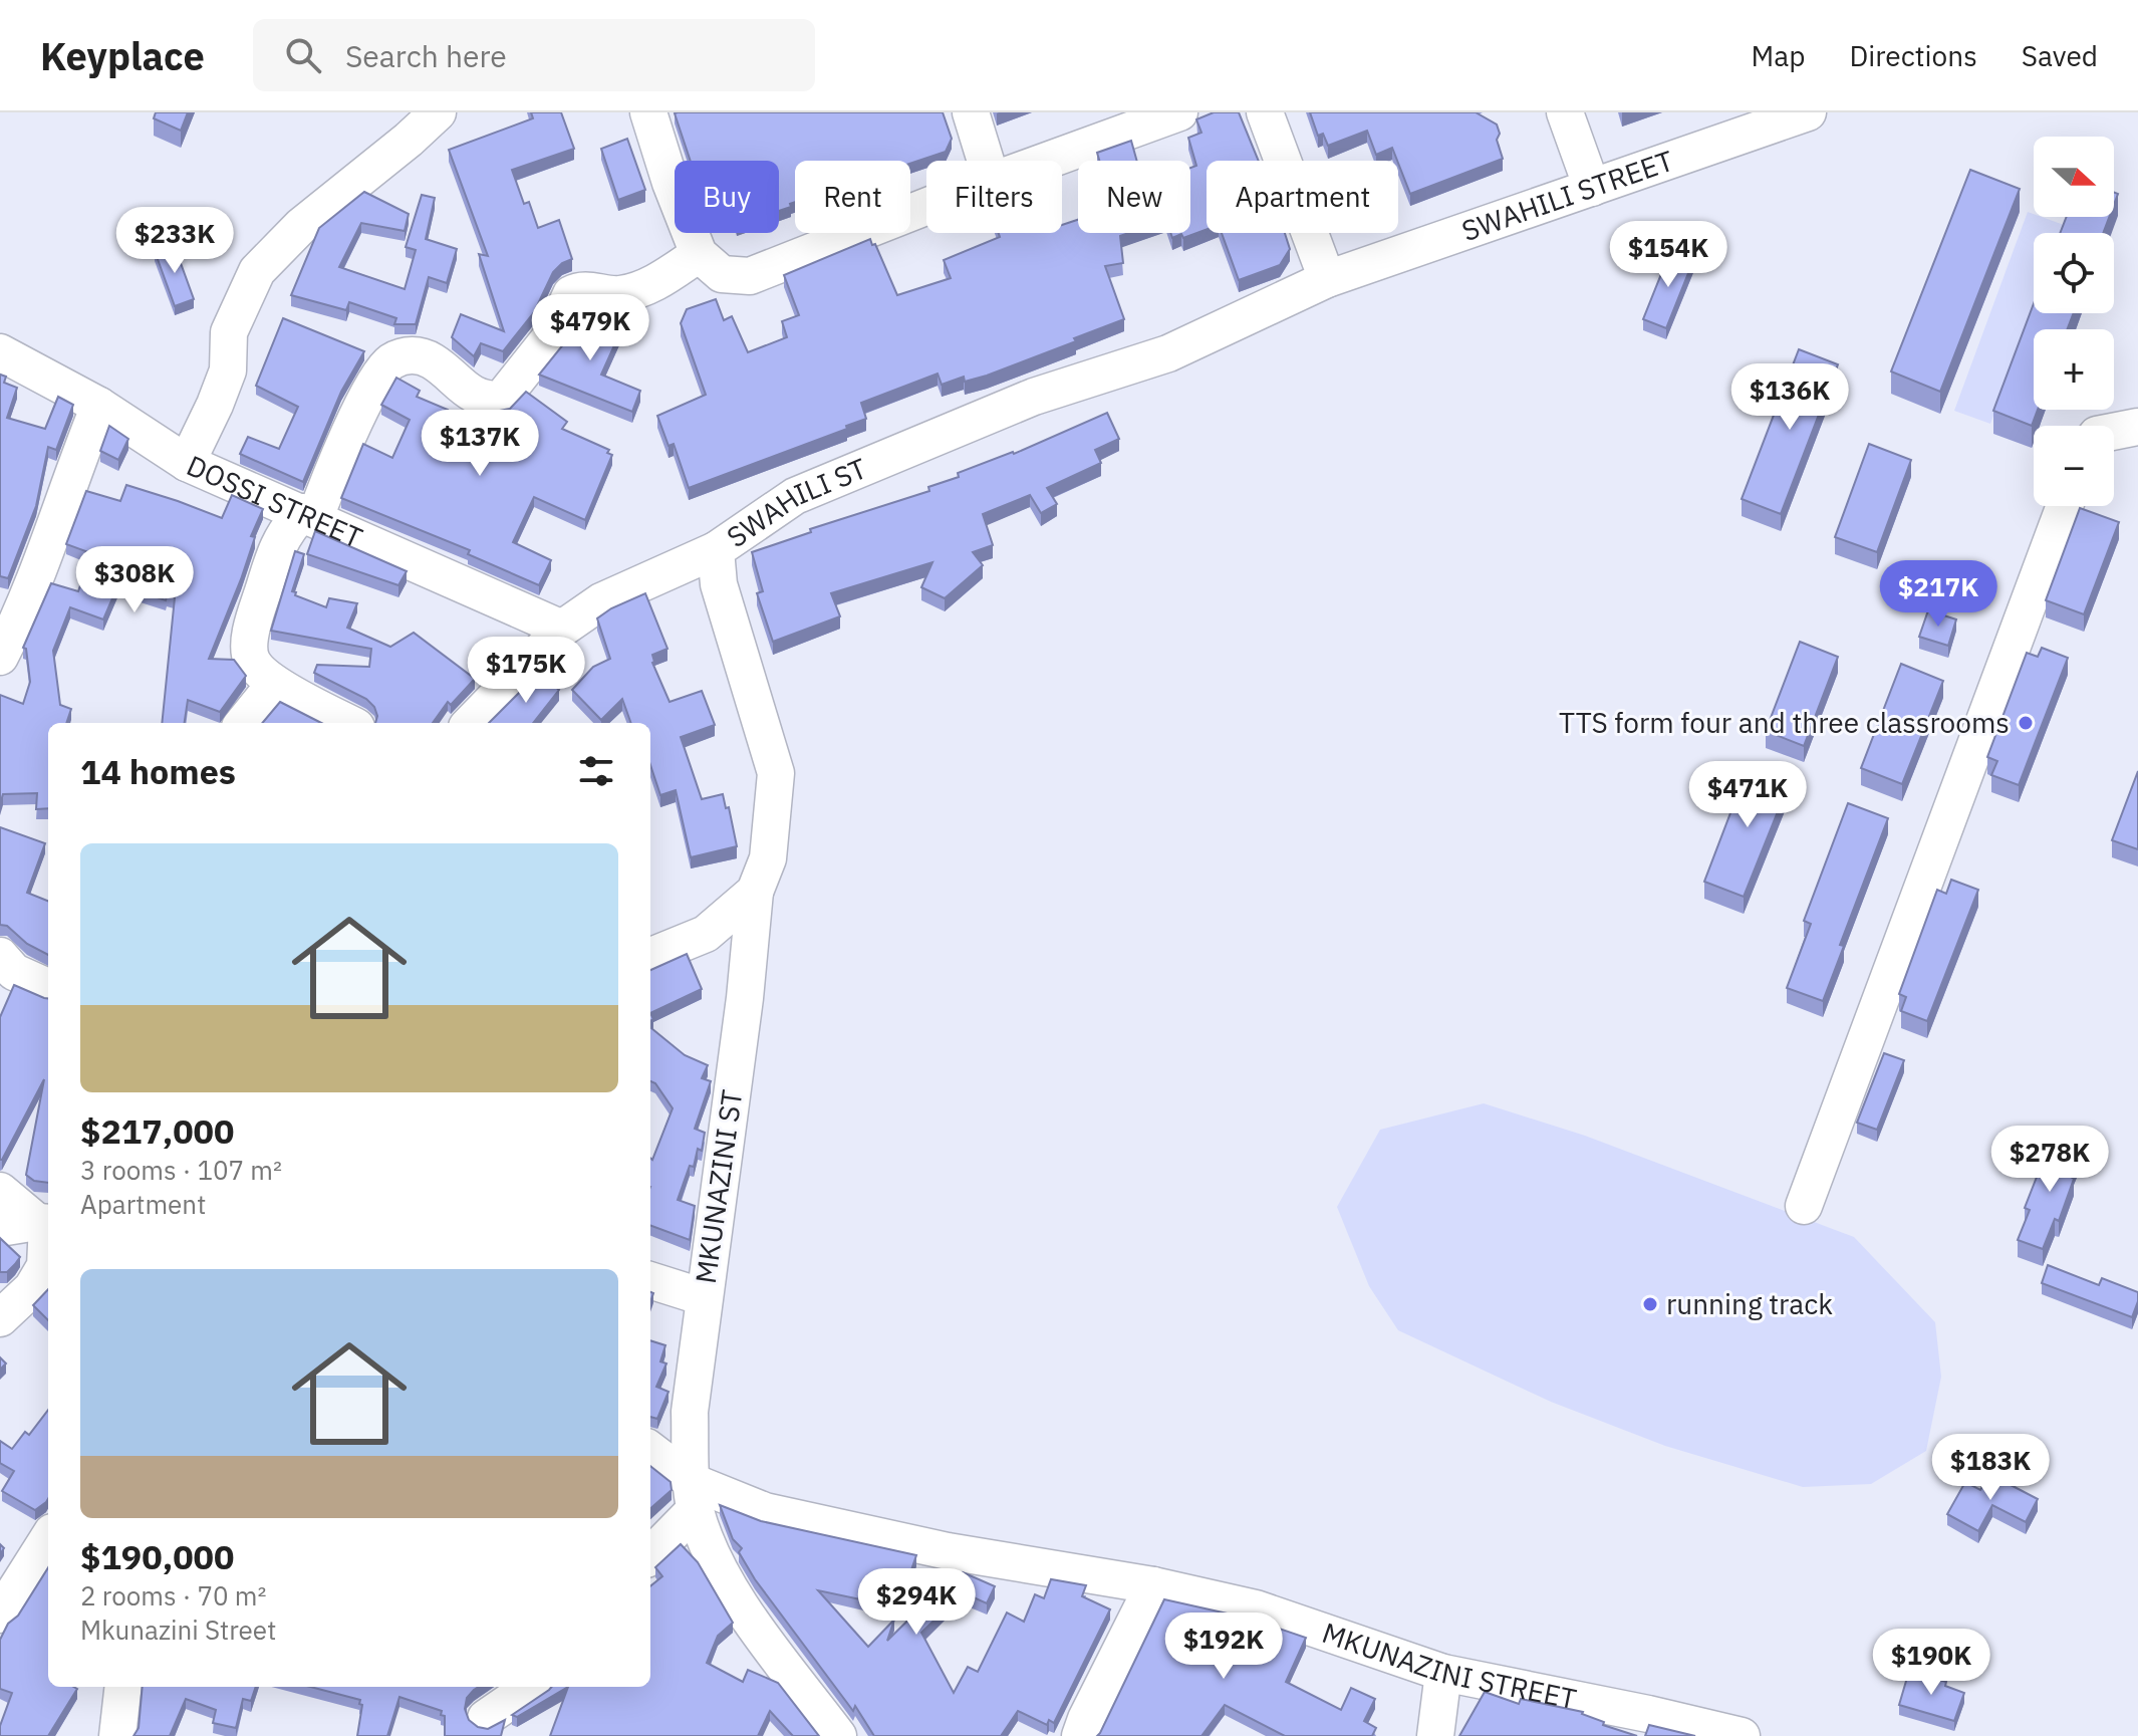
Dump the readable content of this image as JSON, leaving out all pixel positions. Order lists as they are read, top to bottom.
{
  "streets": {
    "street": [
      "SWAHILI STREET",
      "DOSSI STREET",
      "SWAHILI ST",
      "MKUNAZINI ST",
      "MKUNAZINI STREET"
    ]
  },
  "crossings": [
    ["SWAHILI STREET", "SWAHILI ST"],
    ["SWAHILI ST", "MKUNAZINI ST"],
    ["MKUNAZINI ST", "MKUNAZINI STREET"]
  ],
  "places": ["TTS form four and three classrooms", "running track"],
  "north": "right",
  "page": {
    "header": "Keyplace",
    "search": "Search here",
    "nav": ["Map", "Directions", "Saved"],
    "map_buttons": ["+", "−"],
    "chip": [
      "Buy",
      "Rent",
      "Filters",
      "New",
      "Apartment"
    ],
    "price": [
      "$233K",
      "$154K",
      "$479K",
      "$136K",
      "$137K",
      "$308K",
      "$217K",
      "$175K",
      "$471K",
      "$278K",
      "$183K",
      "$294K",
      "$192K",
      "$190K"
    ],
    "heading": "14 homes",
    "list": [
      {
        "name": "$217,000",
        "note": "3 rooms · 107 m² · Apartment"
      },
      {
        "name": "$190,000",
        "note": "2 rooms · 70 m² · Mkunazini Street"
      }
    ]
  }
}
